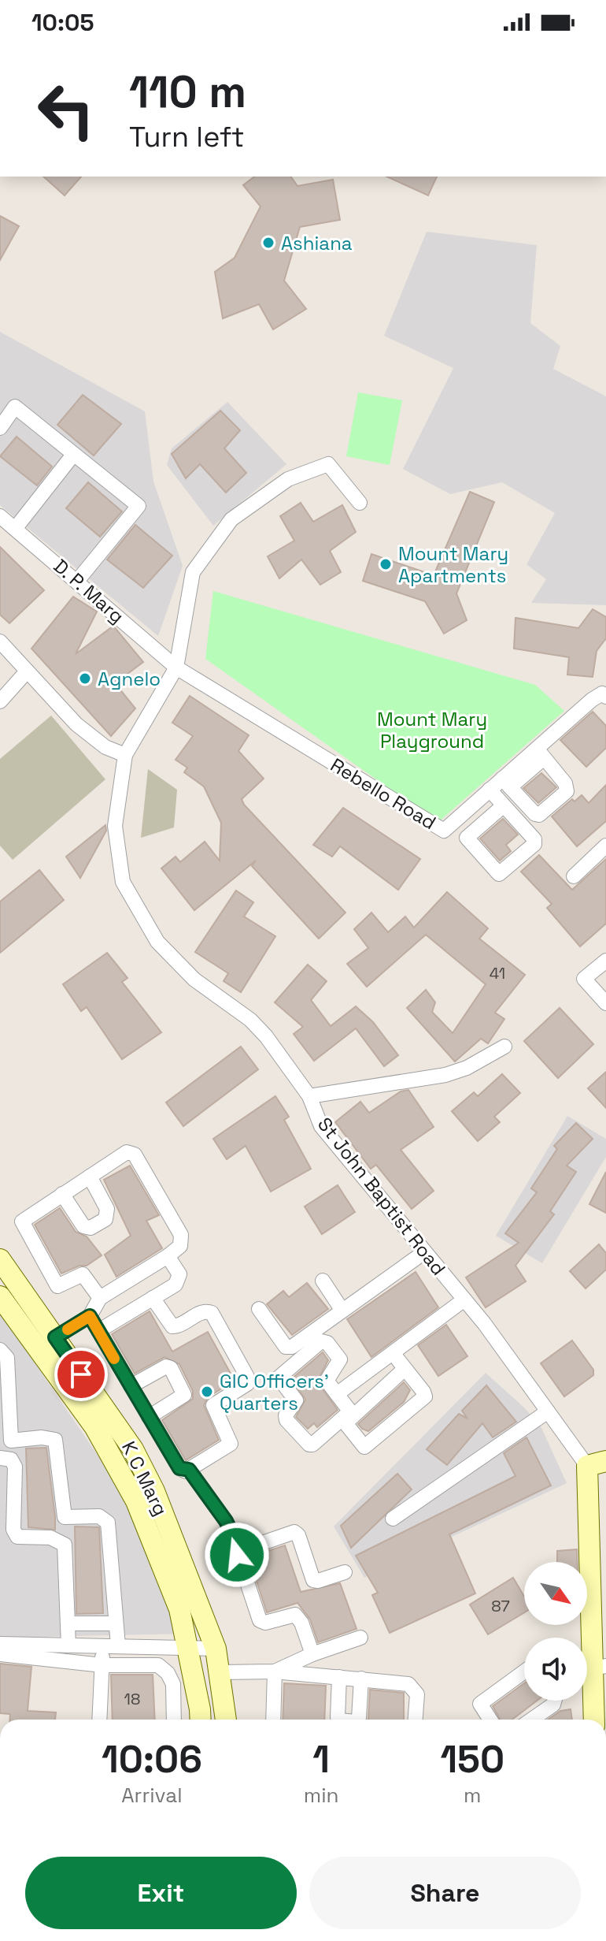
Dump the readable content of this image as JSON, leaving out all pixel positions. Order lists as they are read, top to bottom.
{
  "streets": {
    "main road": ["K C Marg"],
    "street": ["D. P. Marg", "Rebello Road", "St John Baptist Road"]
  },
  "crossings": [
    ["D. P. Marg", "Rebello Road"],
    ["D. P. Marg", "St John Baptist Road"],
    ["Rebello Road", "St John Baptist Road"]
  ],
  "parks": ["Mount Mary Playground"],
  "places": [
    "Ashiana",
    "Mount Mary Apartments",
    "Agnelo",
    "GIC Officers' Quarters"
  ],
  "house_numbers": ["41", "87", "18"],
  "north": "bottom right",
  "page": {
    "status": "10:05",
    "turn": ["110 m", "Turn left"],
    "eta": [
      "10:06",
      "Arrival",
      "1",
      "min",
      "150",
      "m"
    ],
    "buttons": ["Exit", "Share"]
  }
}
